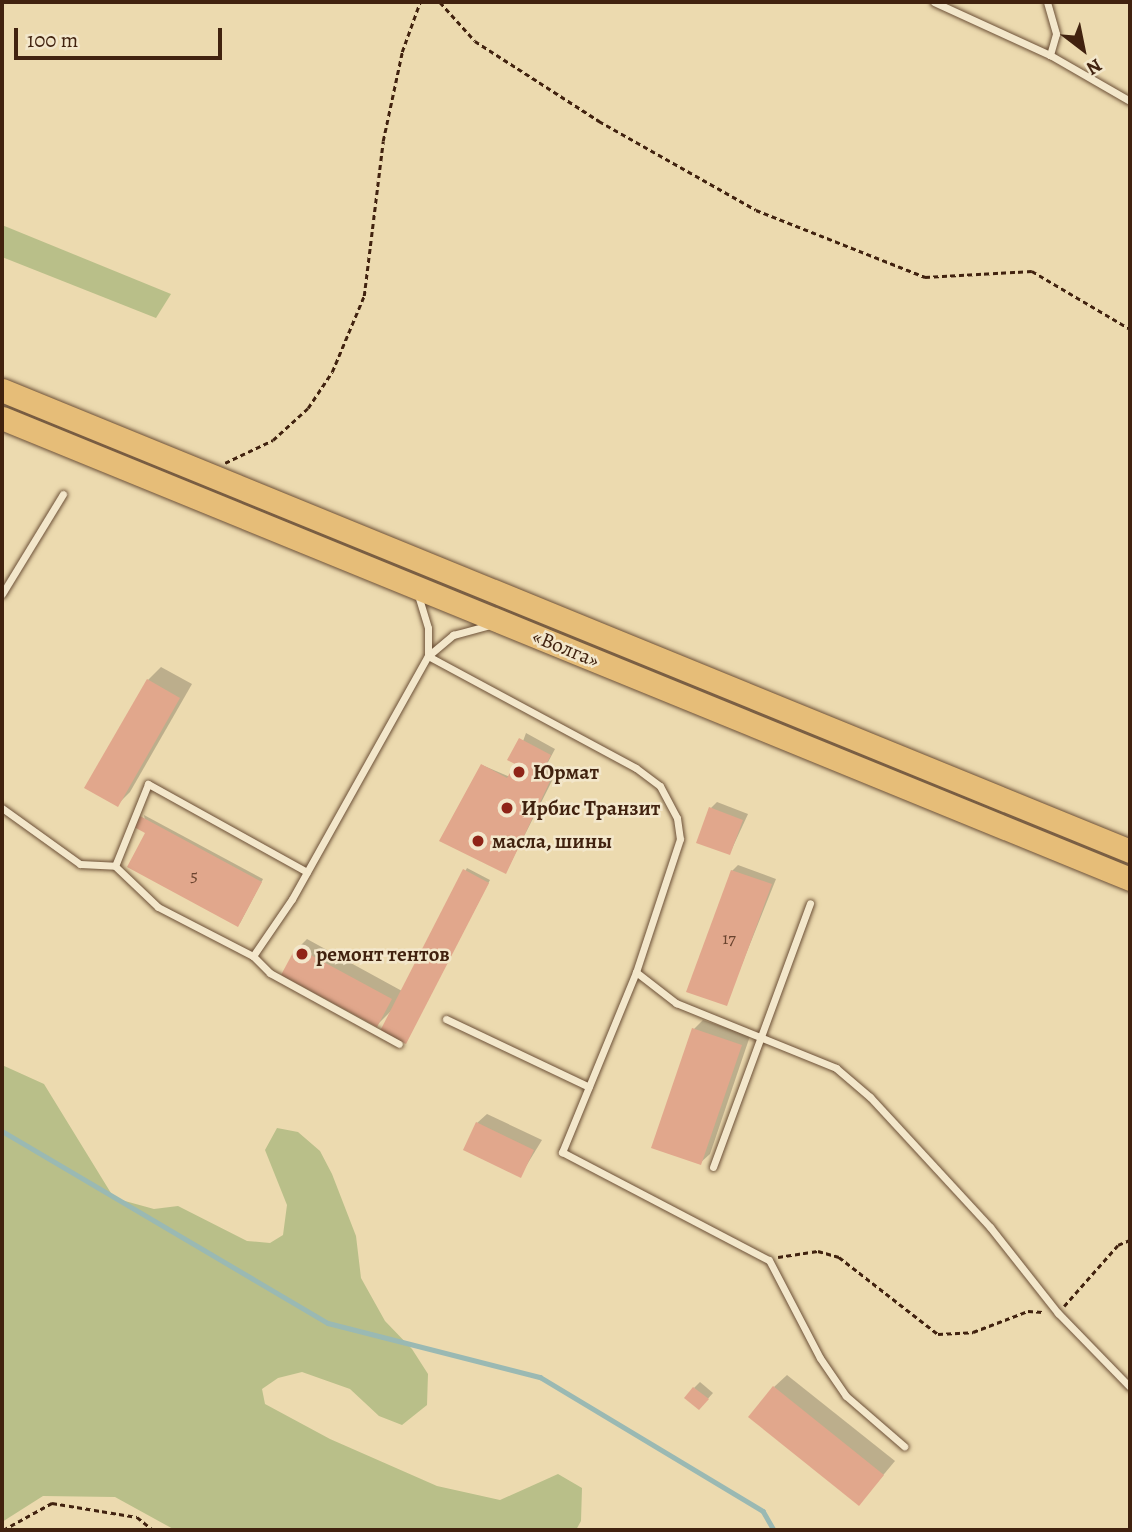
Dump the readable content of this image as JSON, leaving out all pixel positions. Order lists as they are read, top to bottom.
{
  "streets": {
    "highway": ["«Волга»"]
  },
  "places": [
    "Юрмат",
    "Ирбис Транзит",
    "масла, шины",
    "ремонт тентов"
  ],
  "house_numbers": ["5", "17"],
  "scale_bar": "100 m",
  "north": "bottom right"
}
